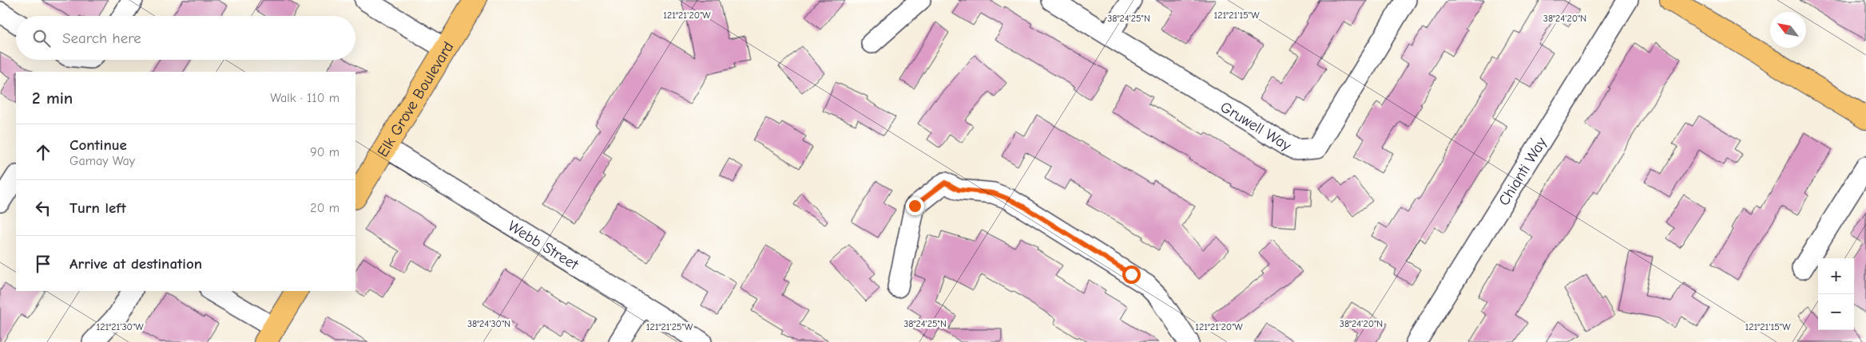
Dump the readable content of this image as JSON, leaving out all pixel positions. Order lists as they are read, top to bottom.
{
  "streets": {
    "main road": ["Elk Grove Boulevard"],
    "street": ["Gruwell Way", "Chianti Way", "Webb Street"]
  },
  "crossings": [
    ["Elk Grove Boulevard", "Webb Street"]
  ],
  "north": "top left",
  "page": {
    "search": "Search here",
    "heading": ["2 min", "Walk · 110 m"],
    "list": [
      ["Continue", "Gamay Way", "90 m"],
      ["Turn left", "20 m"],
      "Arrive at destination"
    ],
    "map_buttons": ["+", "−"]
  },
  "coordinates": [
    "121°21'15\"W",
    "121°21'20\"W",
    "38°24'25\"N",
    "38°24'20\"N",
    "38°24'30\"N",
    "121°21'30\"W",
    "121°21'25\"W"
  ]
}
